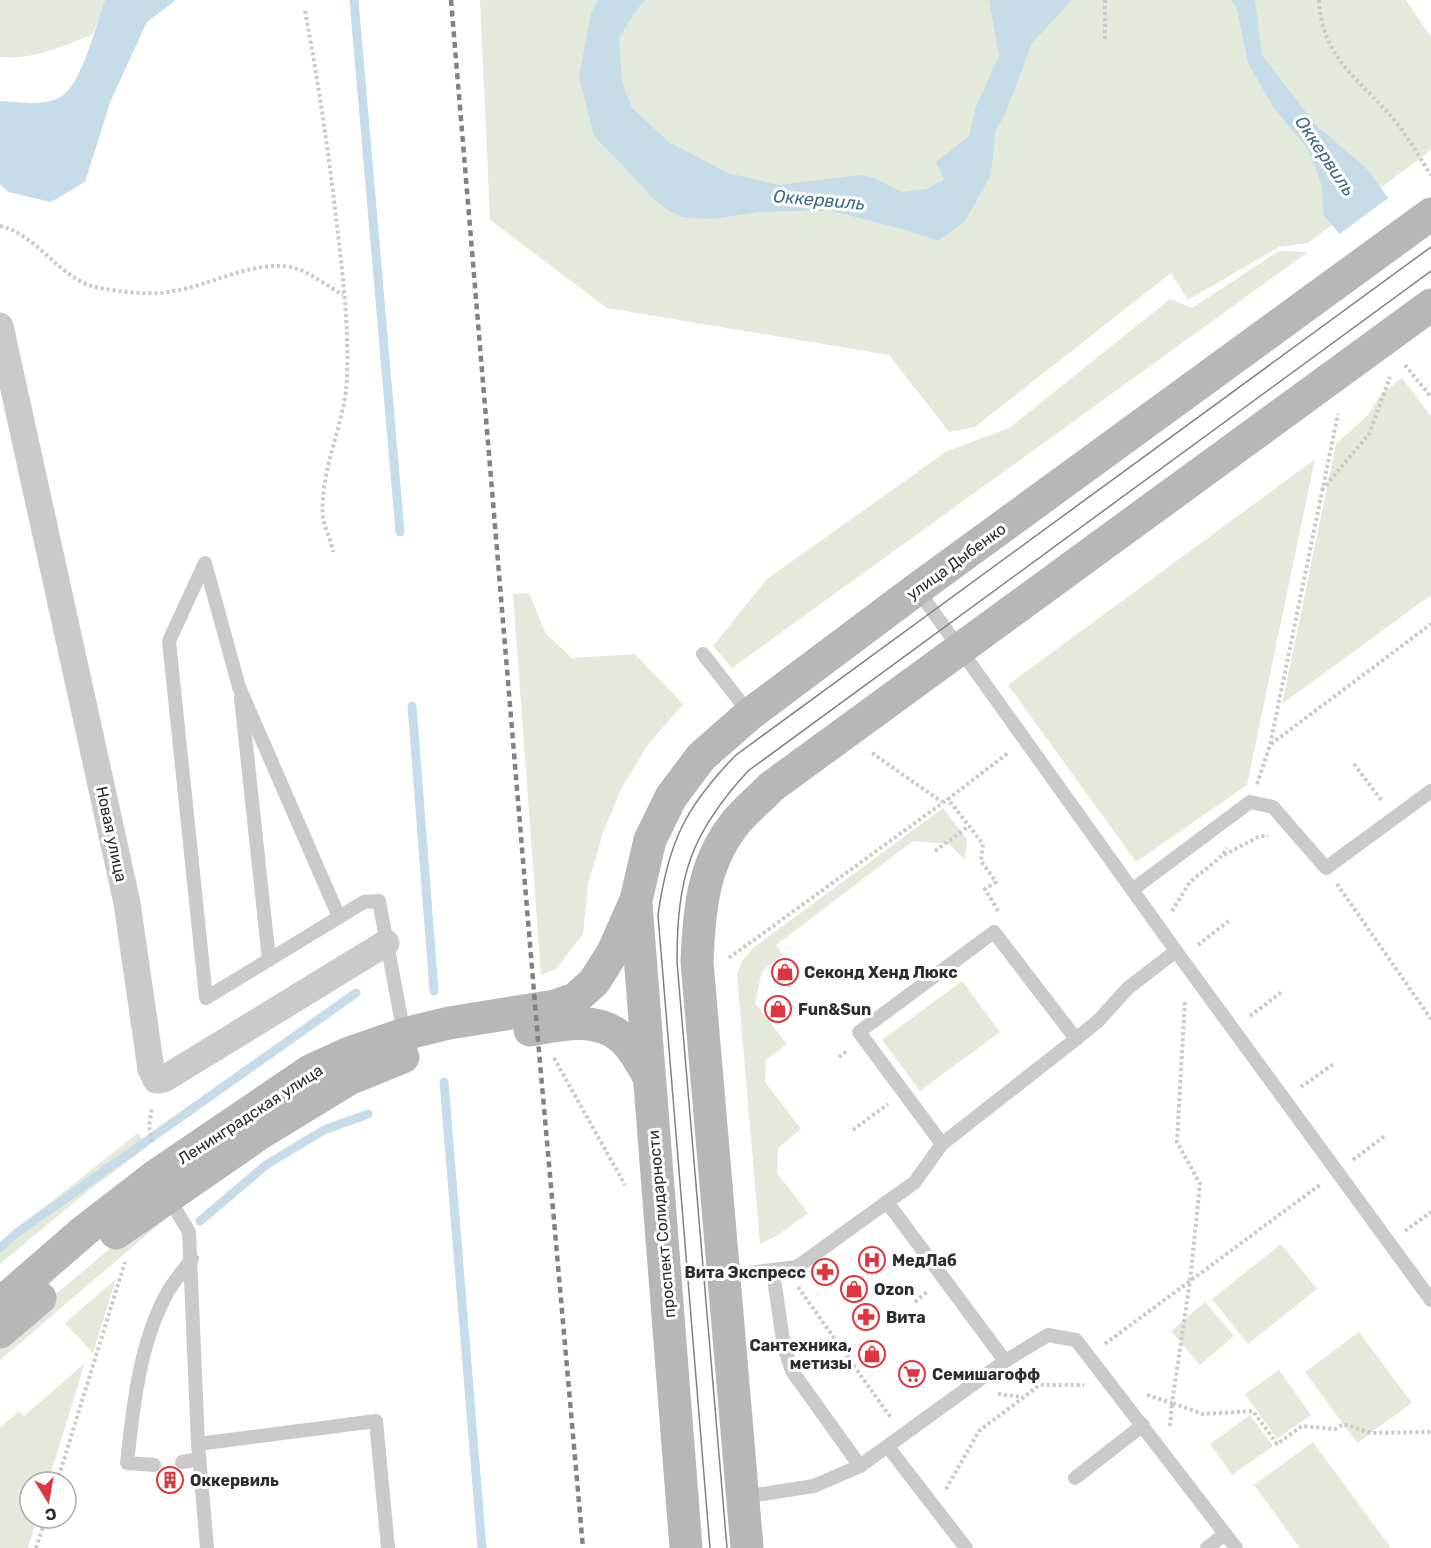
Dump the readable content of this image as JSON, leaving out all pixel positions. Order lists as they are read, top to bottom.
{
  "streets": {
    "main road": ["улица Дыбенко", "Ленинградская улица", "проспект Солидарности"],
    "street": ["Новая улица"]
  },
  "crossings": [
    ["улица Дыбенко", "проспект Солидарности"],
    ["Ленинградская улица", "проспект Солидарности"]
  ],
  "water": ["Оккервиль"],
  "places": {
    "shop": [
      "Секонд Хенд Люкс",
      "Fun&Sun",
      "Ozon",
      "Сантехника, метизы"
    ],
    "hospital": ["МедЛаб"],
    "pharmacy": ["Вита Экспресс", "Вита"],
    "supermarket": ["Семишагофф"],
    "building": ["Оккервиль"]
  },
  "north": "bottom"
}
